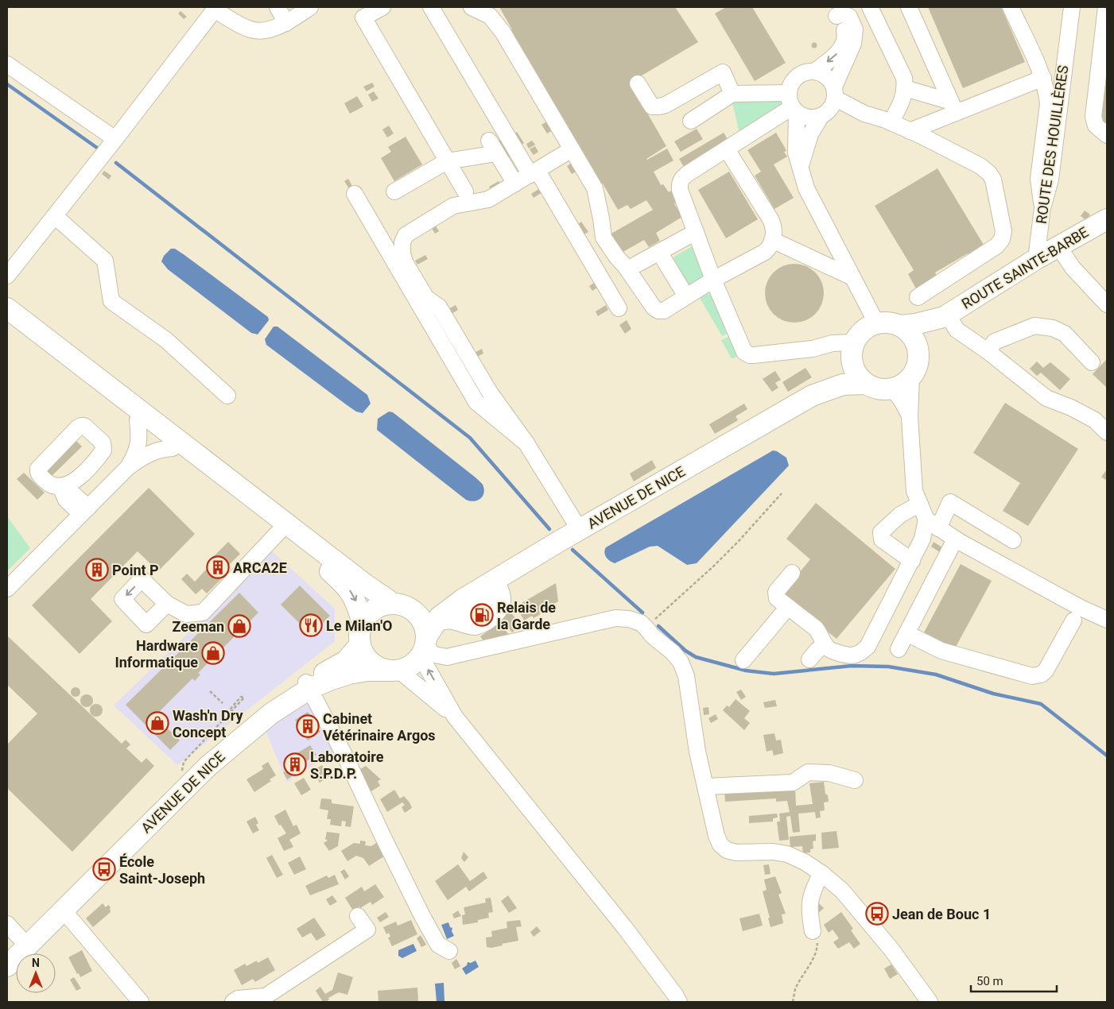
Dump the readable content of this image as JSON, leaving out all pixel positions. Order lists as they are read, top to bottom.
{
  "streets": {
    "main road": ["ROUTE SAINTE-BARBE", "AVENUE DE NICE"],
    "street": ["ROUTE DES HOUILLÈRES"]
  },
  "crossings": [
    ["ROUTE DES HOUILLÈRES", "ROUTE SAINTE-BARBE"],
    ["ROUTE SAINTE-BARBE", "AVENUE DE NICE"]
  ],
  "places": {
    "building": [
      "ARCA2E",
      "Point P",
      "Cabinet Vétérinaire Argos",
      "Laboratoire S.P.D.P."
    ],
    "fuel station": ["Relais de la Garde"],
    "restaurant": ["Le Milan'O"],
    "shop": ["Zeeman", "Hardware Informatique", "Wash'n Dry Concept"],
    "bus stop": ["École Saint-Joseph", "Jean de Bouc 1"]
  },
  "scale_bar": "50 m",
  "north": "top"
}
